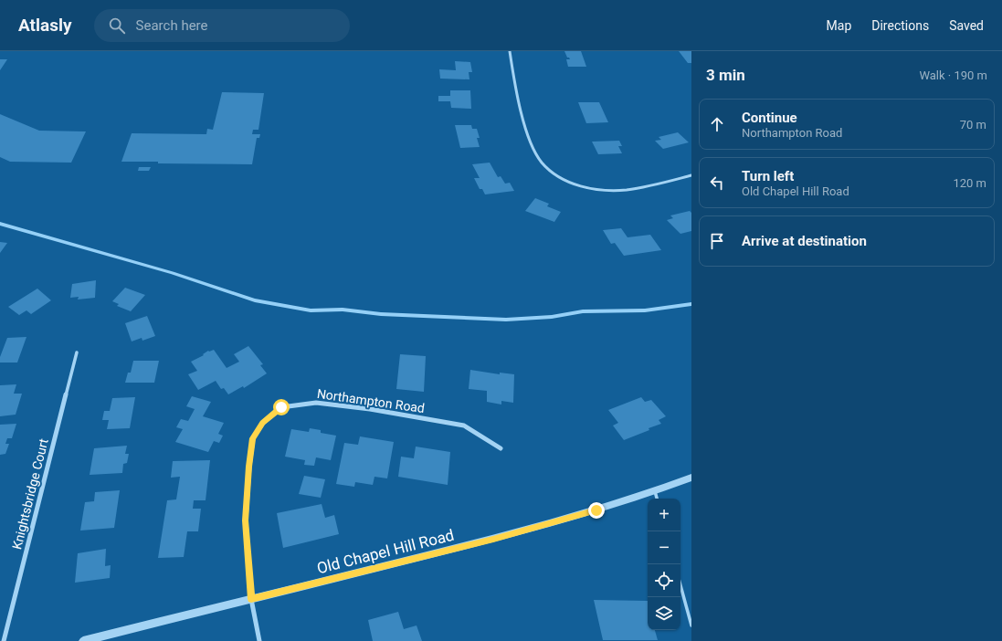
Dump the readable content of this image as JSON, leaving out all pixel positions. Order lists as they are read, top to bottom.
{
  "streets": {
    "street": ["Northampton Road", "Knightsbridge Court", "Old Chapel Hill Road"]
  },
  "crossings": [
    ["Northampton Road", "Old Chapel Hill Road"]
  ],
  "page": {
    "header": "Atlasly",
    "search": "Search here",
    "nav": ["Map", "Directions", "Saved"],
    "heading": ["3 min", "Walk · 190 m"],
    "list": [
      ["Continue", "Northampton Road", "70 m"],
      ["Turn left", "Old Chapel Hill Road", "120 m"],
      "Arrive at destination"
    ],
    "map_buttons": ["+", "−"]
  }
}
